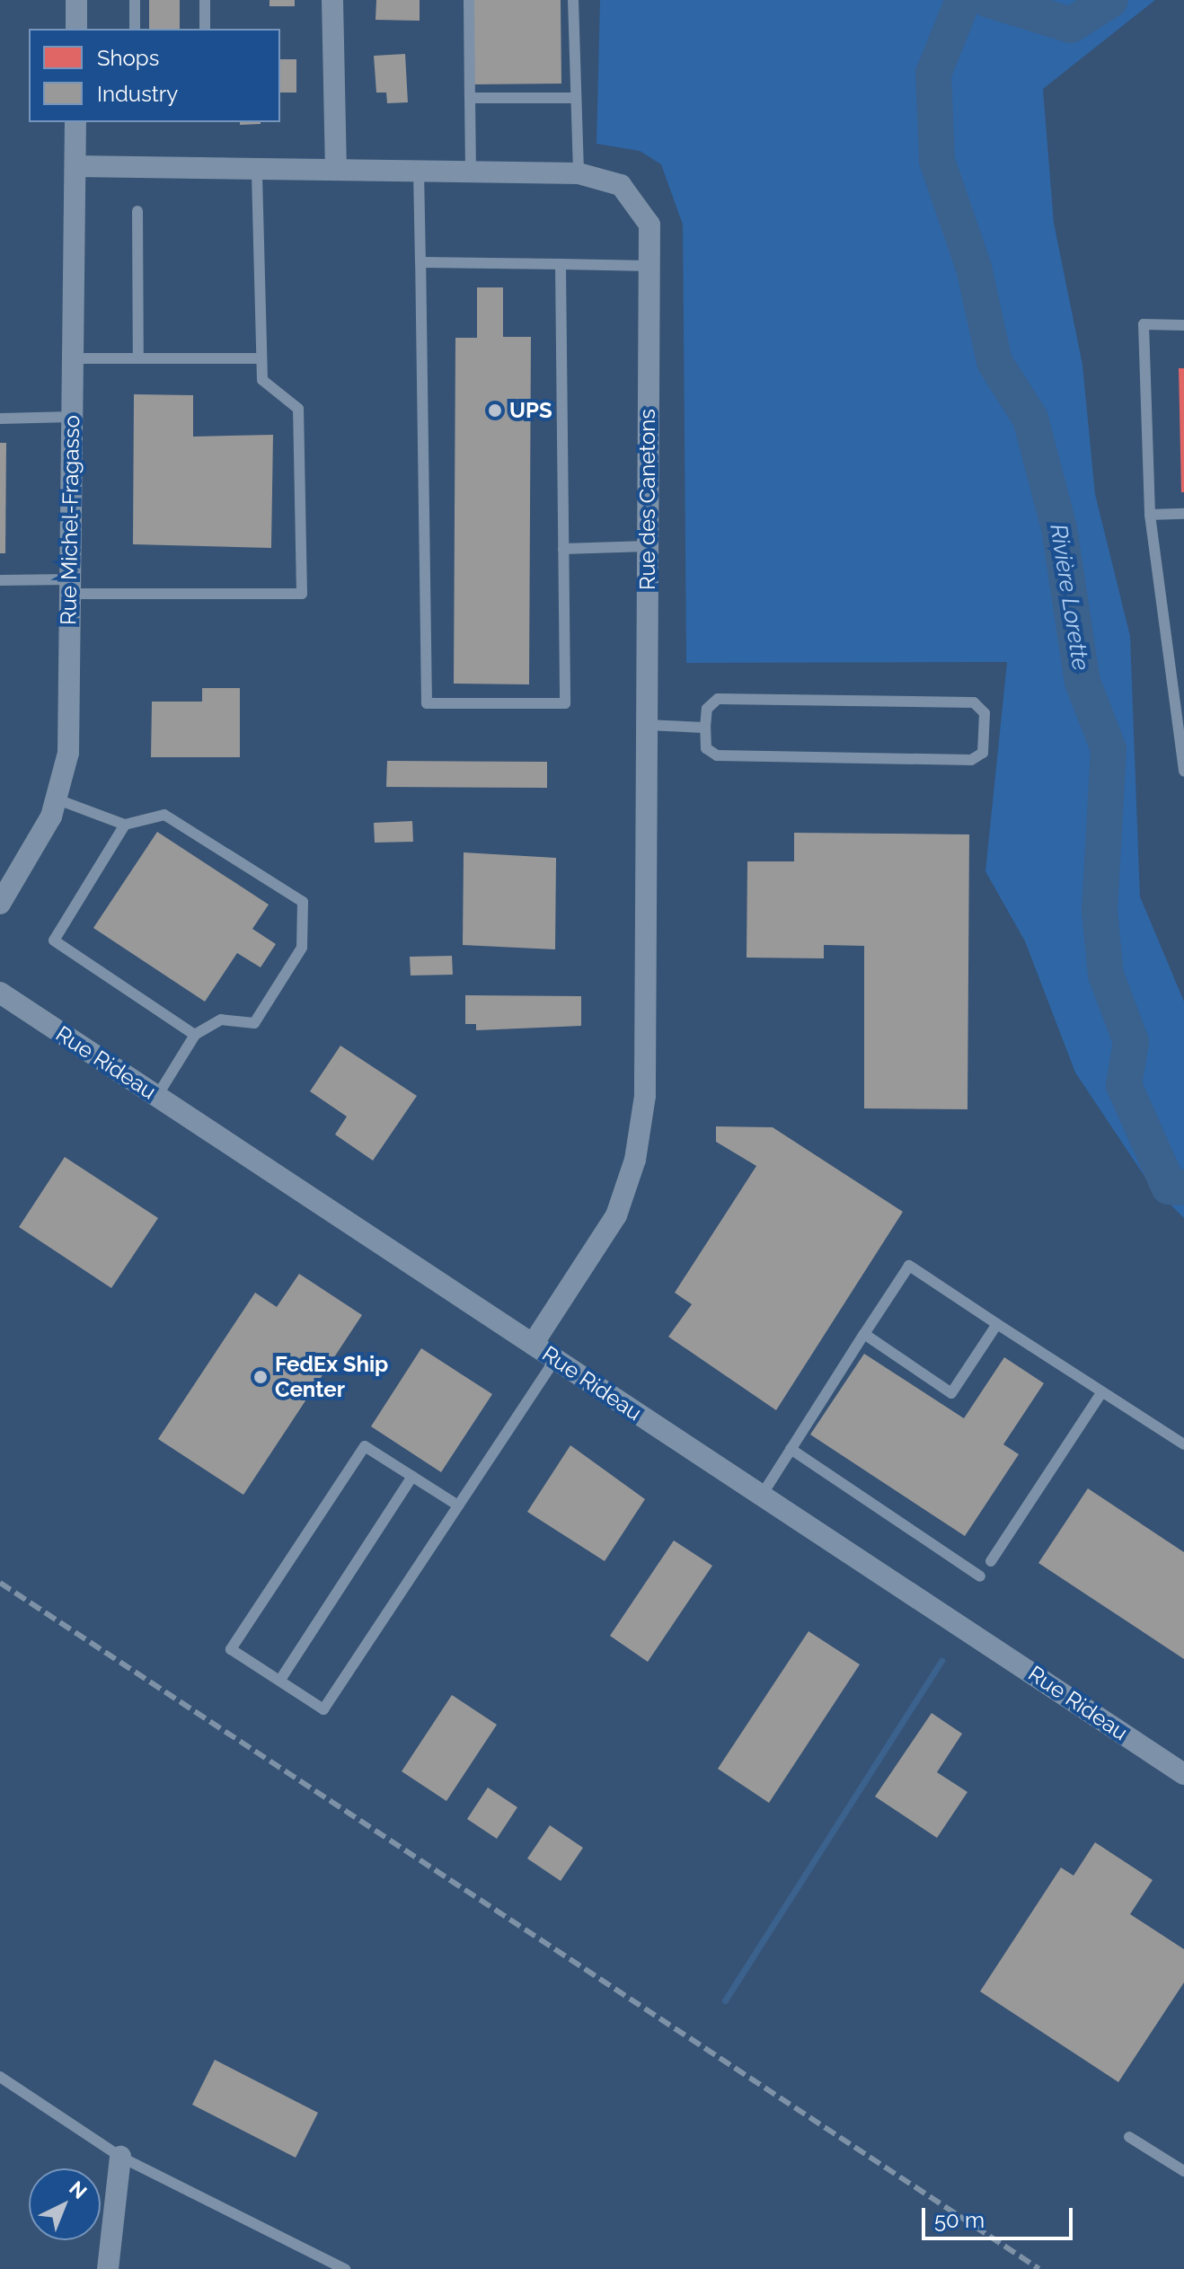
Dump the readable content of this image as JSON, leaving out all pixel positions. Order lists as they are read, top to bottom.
{
  "streets": {
    "street": ["Rue des Canetons", "Rue Michel-Fragasso", "Rue Rideau"]
  },
  "crossings": [
    ["Rue des Canetons", "Rue Michel-Fragasso"],
    ["Rue des Canetons", "Rue Rideau"]
  ],
  "water": ["Rivière Lorette"],
  "places": ["UPS", "FedEx Ship Center"],
  "legend": ["Shops", "Industry"],
  "scale_bar": "50 m",
  "north": "top right"
}
